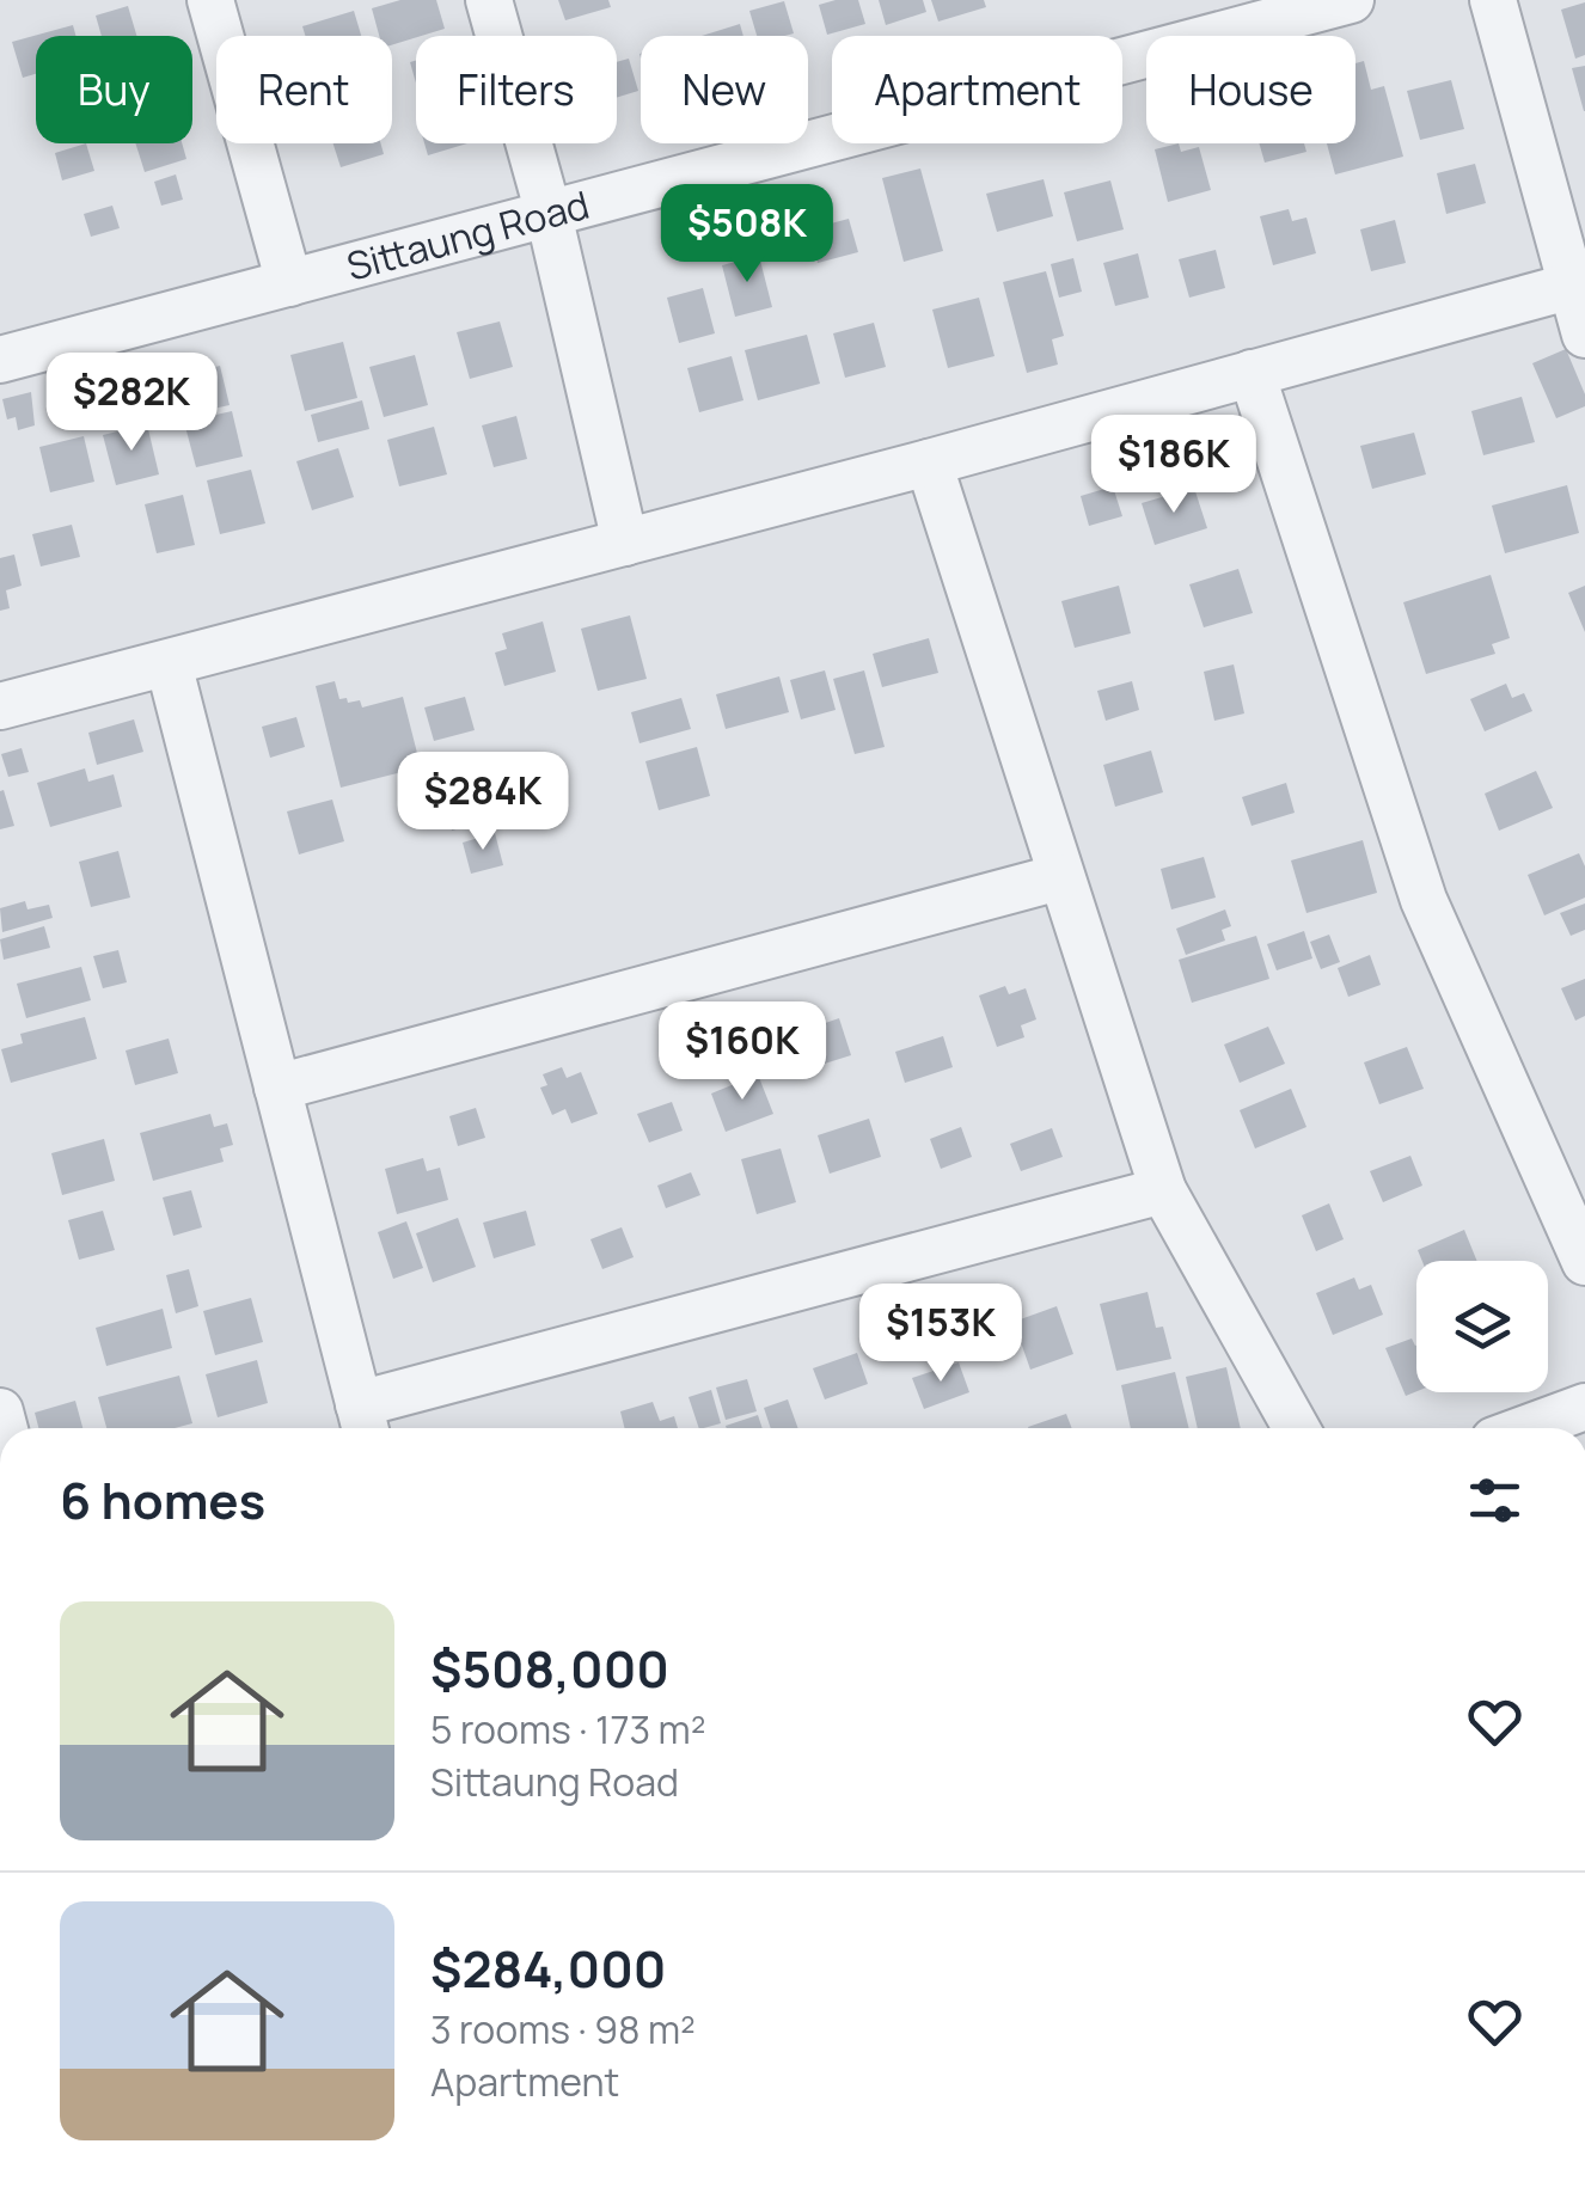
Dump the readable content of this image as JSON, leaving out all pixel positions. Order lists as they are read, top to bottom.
{
  "streets": {
    "street": ["Sittaung Road"]
  },
  "page": {
    "chip": [
      "Buy",
      "Rent",
      "Filters",
      "New",
      "Apartment",
      "House"
    ],
    "price": [
      "$508K",
      "$282K",
      "$186K",
      "$284K",
      "$160K",
      "$153K"
    ],
    "heading": "6 homes",
    "list": [
      {
        "name": "$508,000",
        "note": "5 rooms · 173 m² · Sittaung Road"
      },
      {
        "name": "$284,000",
        "note": "3 rooms · 98 m² · Apartment"
      }
    ]
  }
}
